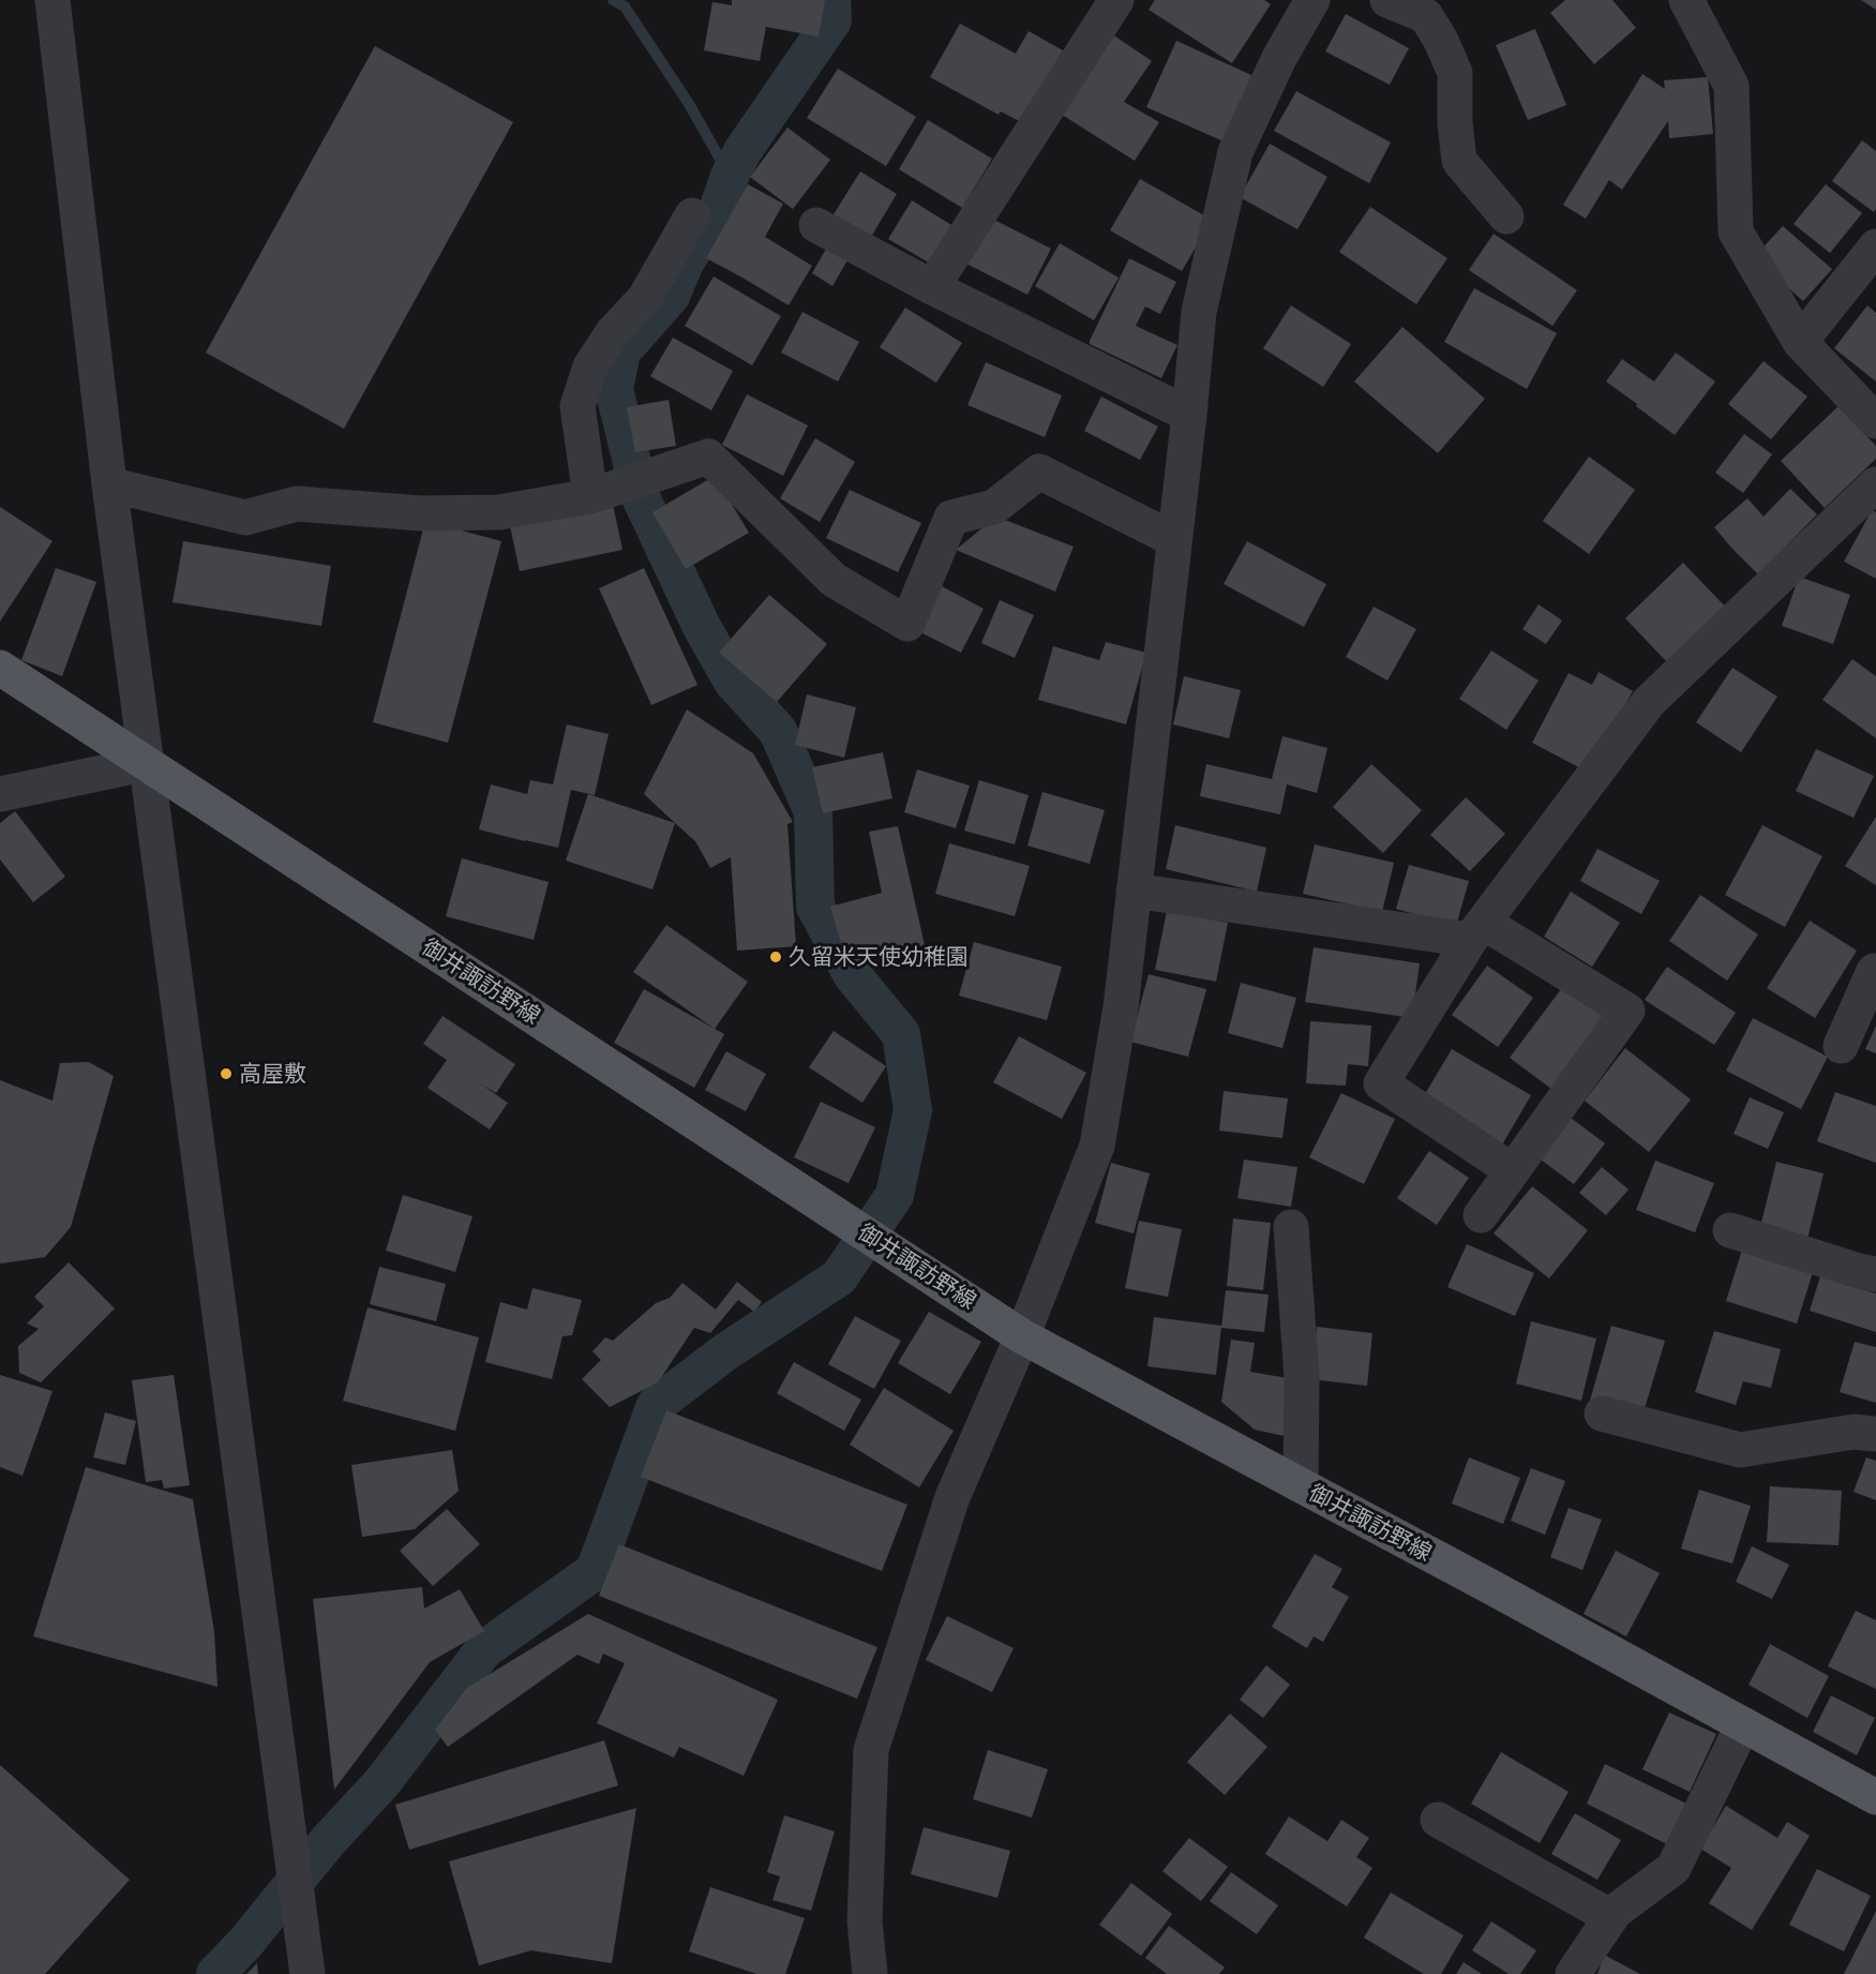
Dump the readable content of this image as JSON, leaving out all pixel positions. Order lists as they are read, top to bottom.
{
  "streets": {
    "main road": ["御井諏訪野線"]
  },
  "places": ["久留米天使幼稚園", "高屋敷"]
}
